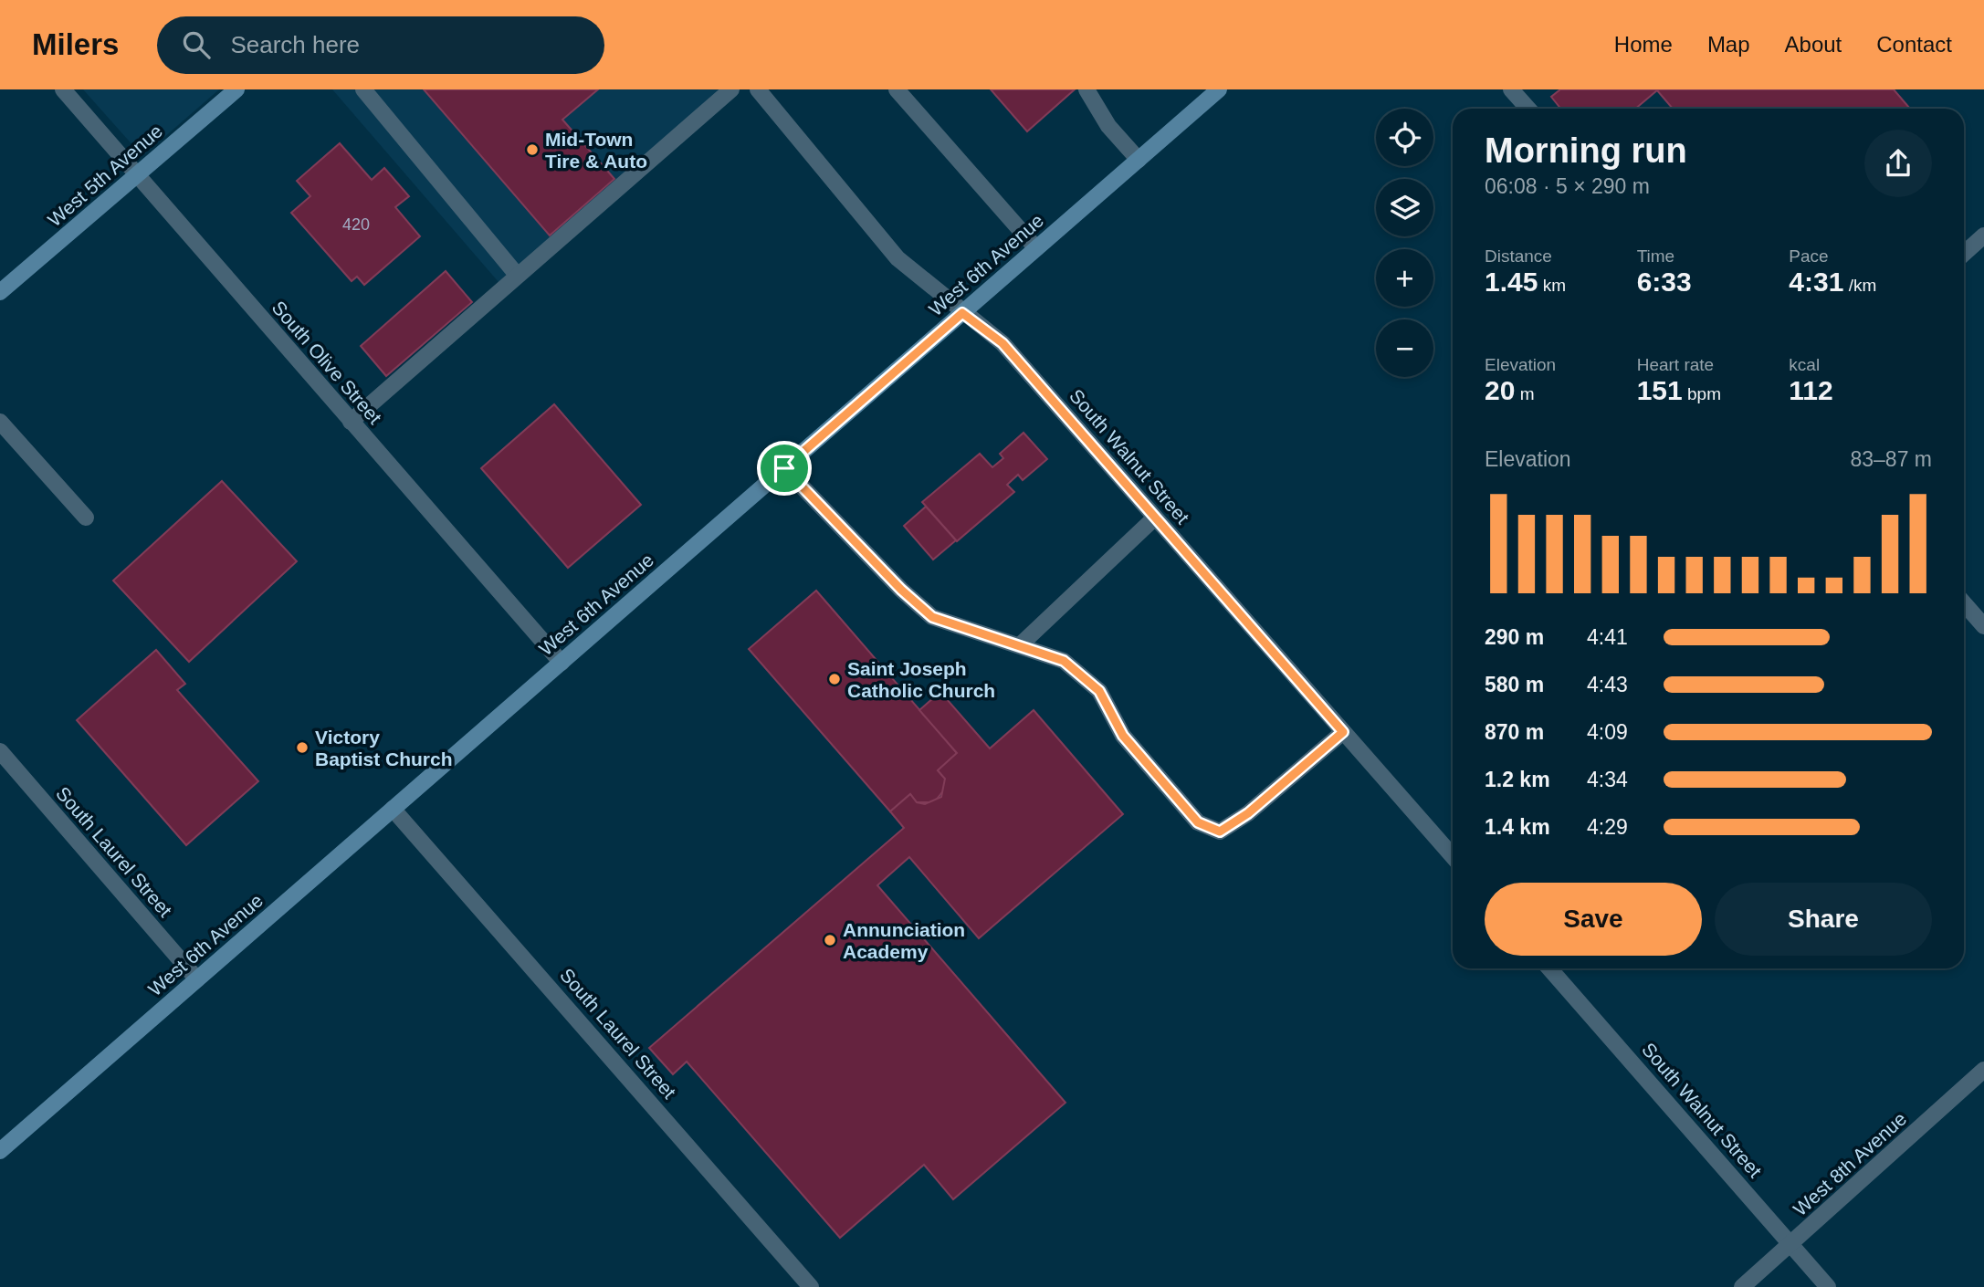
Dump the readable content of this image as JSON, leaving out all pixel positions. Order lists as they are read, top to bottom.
{
  "streets": {
    "main road": ["West 5th Avenue", "West 6th Avenue"],
    "street": [
      "South Olive Street",
      "South Walnut Street",
      "South Laurel Street",
      "West 8th Avenue"
    ]
  },
  "crossings": [
    ["West 5th Avenue", "South Olive Street"],
    ["West 6th Avenue", "South Olive Street"],
    ["West 6th Avenue", "South Walnut Street"],
    ["West 6th Avenue", "South Laurel Street"],
    ["South Walnut Street", "West 8th Avenue"]
  ],
  "places": [
    "Mid-Town Tire & Auto",
    "Saint Joseph Catholic Church",
    "Victory Baptist Church",
    "Annunciation Academy"
  ],
  "house_numbers": ["420"],
  "page": {
    "header": "Milers",
    "search": "Search here",
    "nav": [
      "Home",
      "Map",
      "About",
      "Contact"
    ],
    "map_buttons": ["+", "−"],
    "heading": ["Morning run", "06:08 · 5 × 290 m"],
    "stats": [
      ["Distance", "1.45 km"],
      ["Time", "6:33"],
      ["Pace", "4:31 /km"],
      ["Elevation", "20 m"],
      ["Heart rate", "151 bpm"],
      ["kcal", "112"]
    ],
    "chart": ["Elevation", "83–87 m"],
    "list": [
      {
        "name": "290 m",
        "note": "4:41"
      },
      {
        "name": "580 m",
        "note": "4:43"
      },
      {
        "name": "870 m",
        "note": "4:09"
      },
      {
        "name": "1.2 km",
        "note": "4:34"
      },
      {
        "name": "1.4 km",
        "note": "4:29"
      }
    ],
    "buttons": ["Save", "Share"]
  }
}
